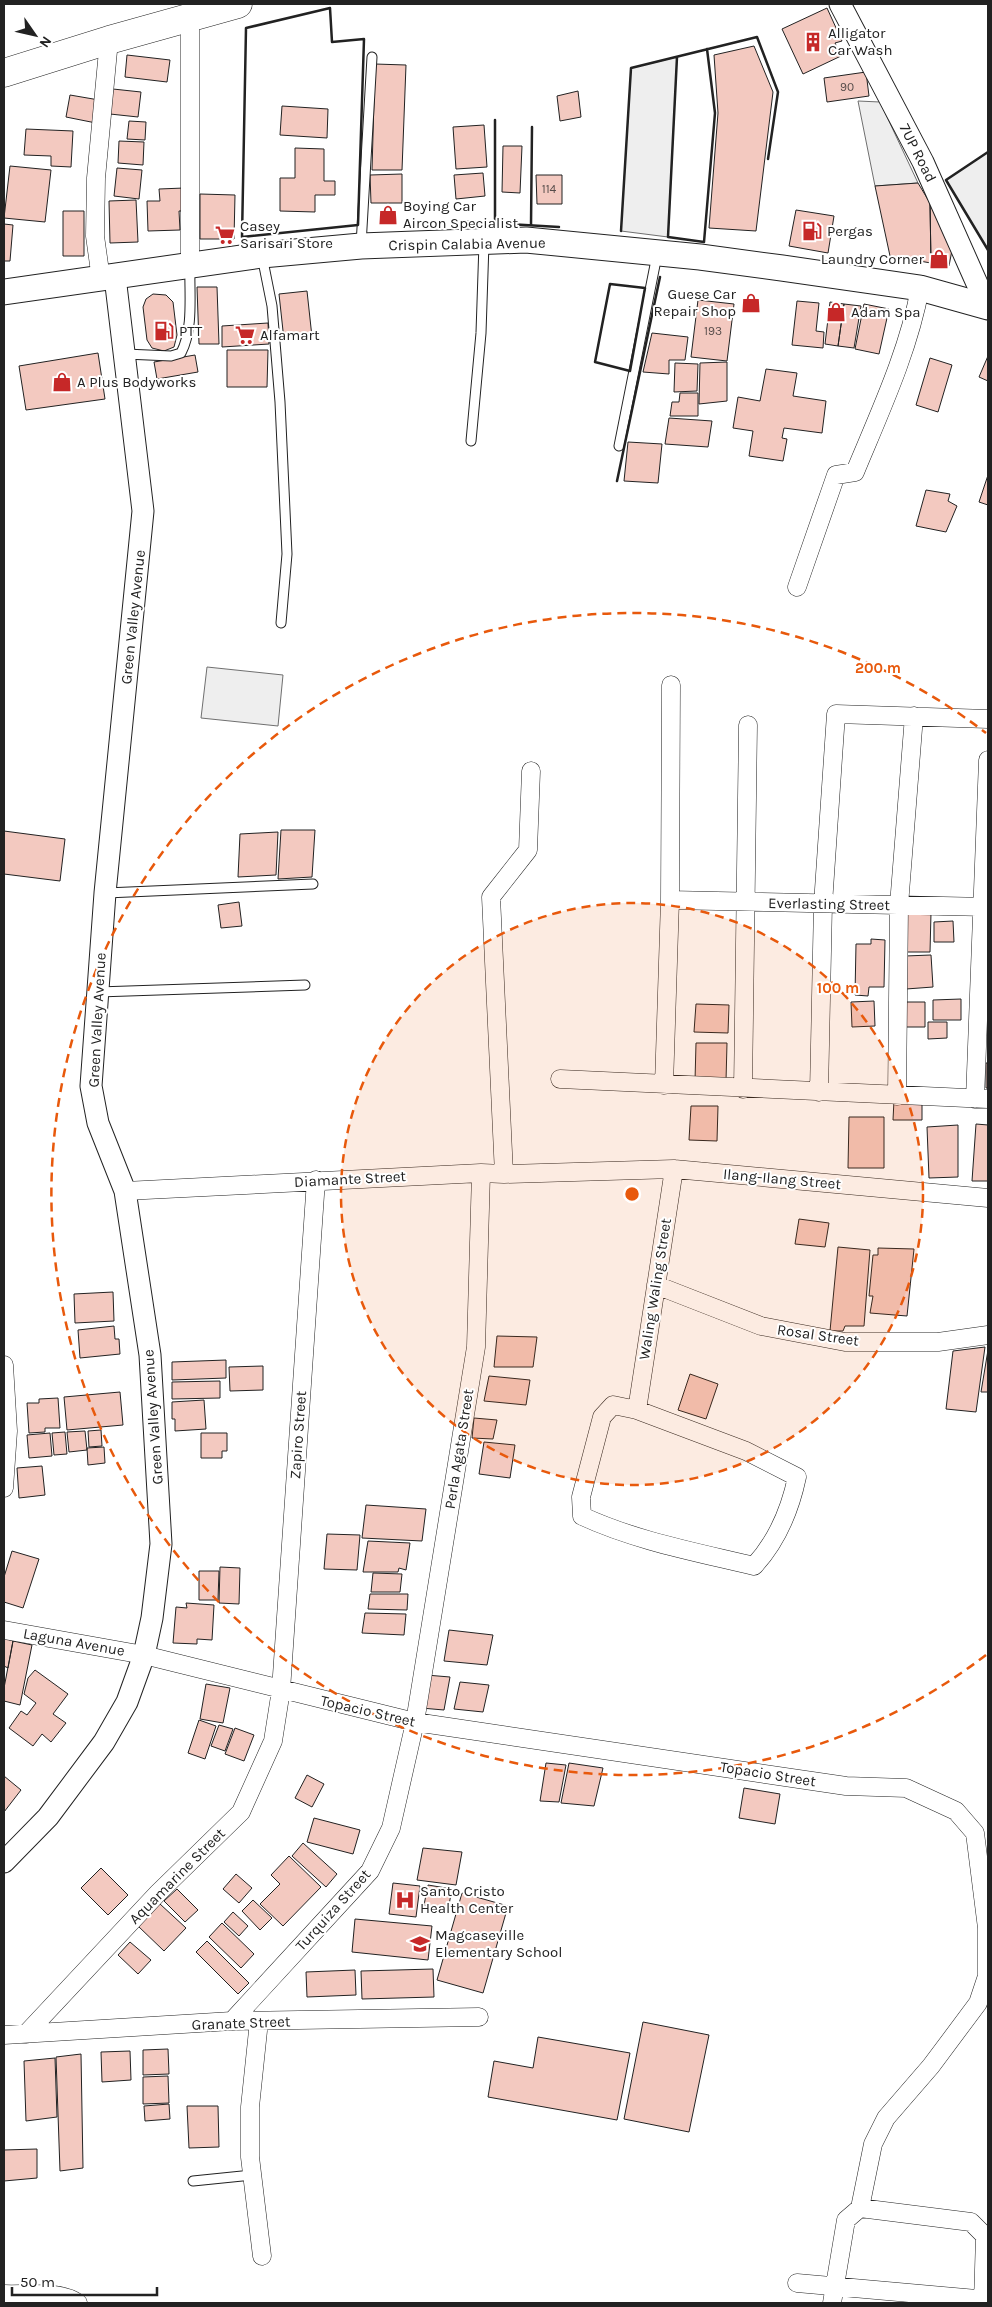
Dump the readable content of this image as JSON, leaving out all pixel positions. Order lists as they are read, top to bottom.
{
  "streets": {
    "main road": ["Crispin Calabia Avenue"],
    "street": [
      "7UP Road",
      "Green Valley Avenue",
      "Everlasting Street",
      "Diamante Street",
      "Ilang-Ilang Street",
      "Waling Waling Street",
      "Rosal Street",
      "Zapiro Street",
      "Perla Agata Street",
      "Laguna Avenue",
      "Topacio Street",
      "Aquamarine Street",
      "Turquiza Street",
      "Granate Street"
    ]
  },
  "crossings": [
    ["7UP Road", "Crispin Calabia Avenue"],
    ["Crispin Calabia Avenue", "Green Valley Avenue"],
    ["Green Valley Avenue", "Diamante Street"],
    ["Green Valley Avenue", "Laguna Avenue"],
    ["Green Valley Avenue", "Topacio Street"],
    ["Diamante Street", "Ilang-Ilang Street"],
    ["Diamante Street", "Zapiro Street"],
    ["Diamante Street", "Perla Agata Street"],
    ["Ilang-Ilang Street", "Waling Waling Street"],
    ["Waling Waling Street", "Rosal Street"],
    ["Zapiro Street", "Topacio Street"],
    ["Zapiro Street", "Aquamarine Street"],
    ["Perla Agata Street", "Topacio Street"],
    ["Perla Agata Street", "Turquiza Street"],
    ["Laguna Avenue", "Topacio Street"],
    ["Topacio Street", "Aquamarine Street"],
    ["Topacio Street", "Turquiza Street"],
    ["Aquamarine Street", "Granate Street"],
    ["Turquiza Street", "Granate Street"]
  ],
  "places": {
    "building": ["Alligator Car Wash"],
    "shop": [
      "Boying Car Aircon Specialist",
      "Laundry Corner",
      "Guese Car Repair Shop",
      "Adam Spa",
      "A Plus Bodyworks"
    ],
    "fuel station": ["Pergas", "PTT"],
    "supermarket": ["Casey Sarisari Store", "Alfamart"],
    "hospital": ["Santo Cristo Health Center"],
    "school or university": ["Magcaseville Elementary School"]
  },
  "house_numbers": ["90", "114", "193"],
  "scale_bar": "50 m",
  "north": "bottom right",
  "rings": ["200 m", "100 m"]
}
